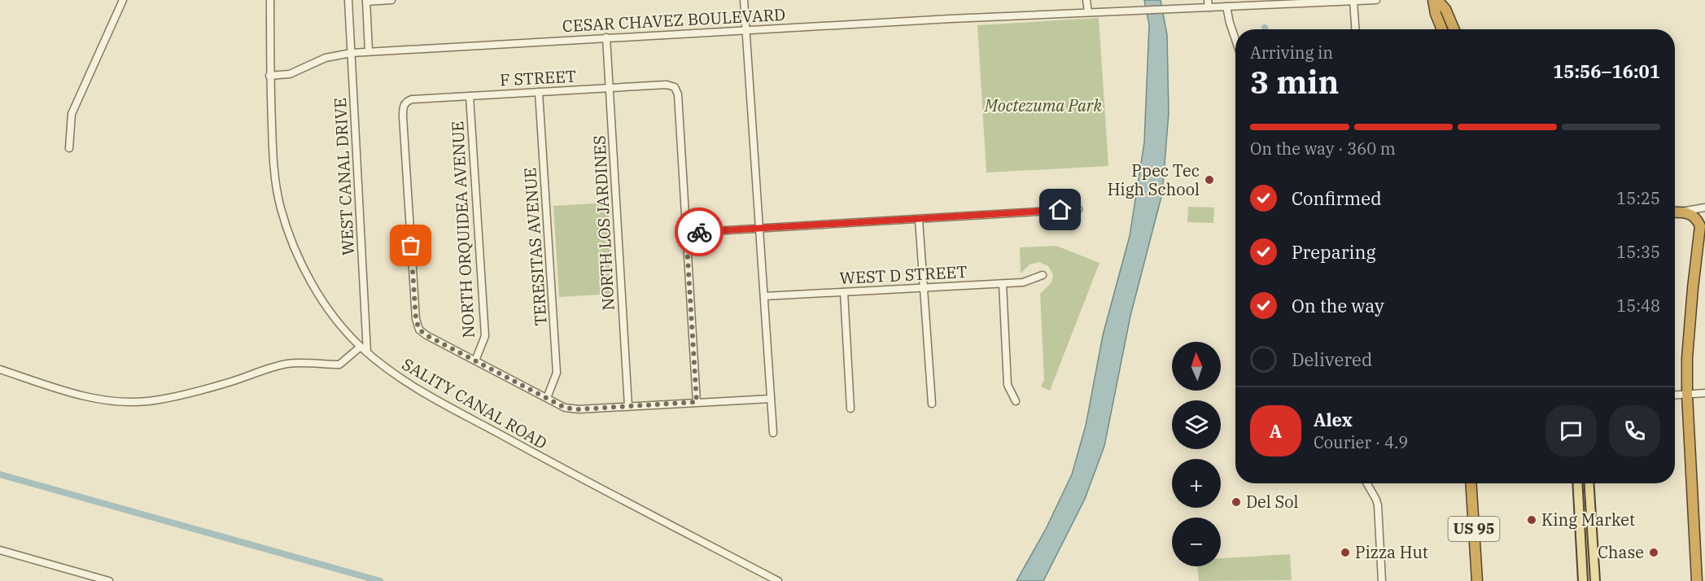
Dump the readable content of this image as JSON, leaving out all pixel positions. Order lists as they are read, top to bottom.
{
  "streets": {
    "highway": ["US 95"],
    "street": [
      "CESAR CHAVEZ BOULEVARD",
      "F STREET",
      "WEST CANAL DRIVE",
      "NORTH LOS JARDINES",
      "NORTH ORQUIDEA AVENUE",
      "TERESITAS AVENUE",
      "WEST D STREET",
      "SALITY CANAL ROAD"
    ]
  },
  "crossings": [
    ["CESAR CHAVEZ BOULEVARD", "WEST CANAL DRIVE"],
    ["CESAR CHAVEZ BOULEVARD", "NORTH LOS JARDINES"],
    ["CESAR CHAVEZ BOULEVARD", "SALITY CANAL ROAD"],
    ["F STREET", "NORTH LOS JARDINES"],
    ["F STREET", "NORTH ORQUIDEA AVENUE"],
    ["F STREET", "TERESITAS AVENUE"],
    ["WEST CANAL DRIVE", "SALITY CANAL ROAD"]
  ],
  "parks": ["Moctezuma Park"],
  "places": [
    "Ppec Tec High School",
    "Del Sol",
    "King Market",
    "Pizza Hut",
    "Chase"
  ],
  "north": "top",
  "page": {
    "heading": ["3 min", "Arriving in", "15:56–16:01"],
    "panel": ["Alex", "Courier · 4.9"],
    "bar": "On the way · 360 m",
    "list": [
      ["Confirmed", "15:25"],
      ["Preparing", "15:35"],
      ["On the way", "15:48"],
      "Delivered"
    ],
    "map_buttons": ["+", "−"],
    "round": "A"
  }
}
